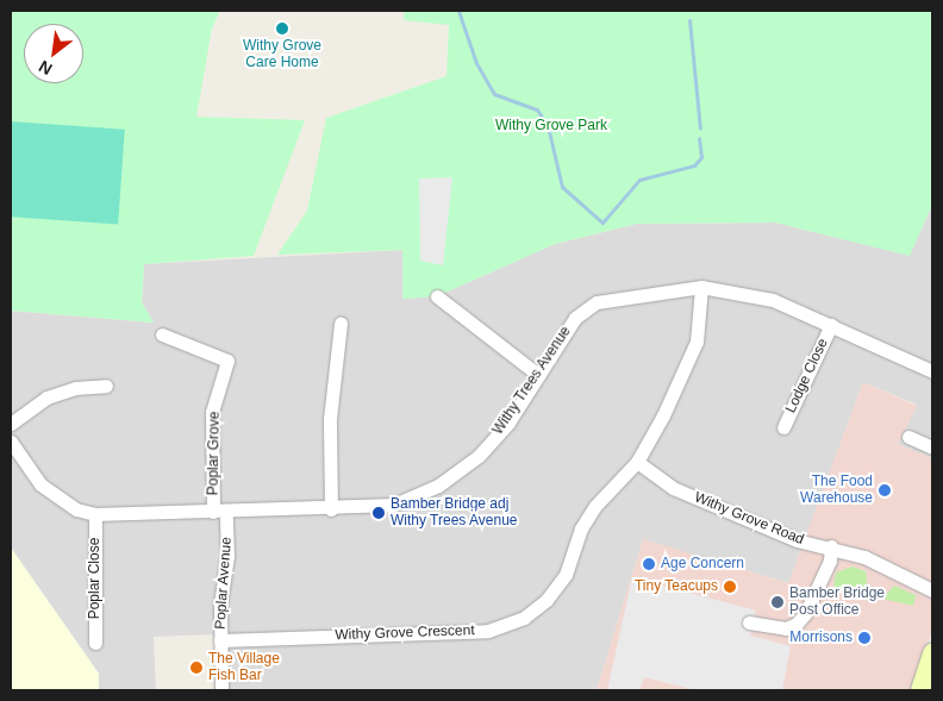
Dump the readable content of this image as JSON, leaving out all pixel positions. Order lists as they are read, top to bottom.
{
  "streets": {
    "street": [
      "Lodge Close",
      "Withy Trees Avenue",
      "Poplar Grove",
      "Withy Grove Road",
      "Poplar Close",
      "Poplar Avenue",
      "Withy Grove Crescent"
    ]
  },
  "crossings": [
    ["Lodge Close", "Withy Trees Avenue"],
    ["Withy Trees Avenue", "Poplar Grove"],
    ["Withy Trees Avenue", "Poplar Close"],
    ["Withy Trees Avenue", "Poplar Avenue"],
    ["Withy Trees Avenue", "Withy Grove Crescent"],
    ["Poplar Grove", "Poplar Avenue"],
    ["Withy Grove Road", "Withy Grove Crescent"],
    ["Poplar Avenue", "Withy Grove Crescent"]
  ],
  "parks": ["Withy Grove Park"],
  "places": [
    "Withy Grove Care Home",
    "The Food Warehouse",
    "Bamber Bridge adj Withy Trees Avenue",
    "Age Concern",
    "Tiny Teacups",
    "Bamber Bridge Post Office",
    "Morrisons",
    "The Village Fish Bar"
  ],
  "north": "bottom left"
}
